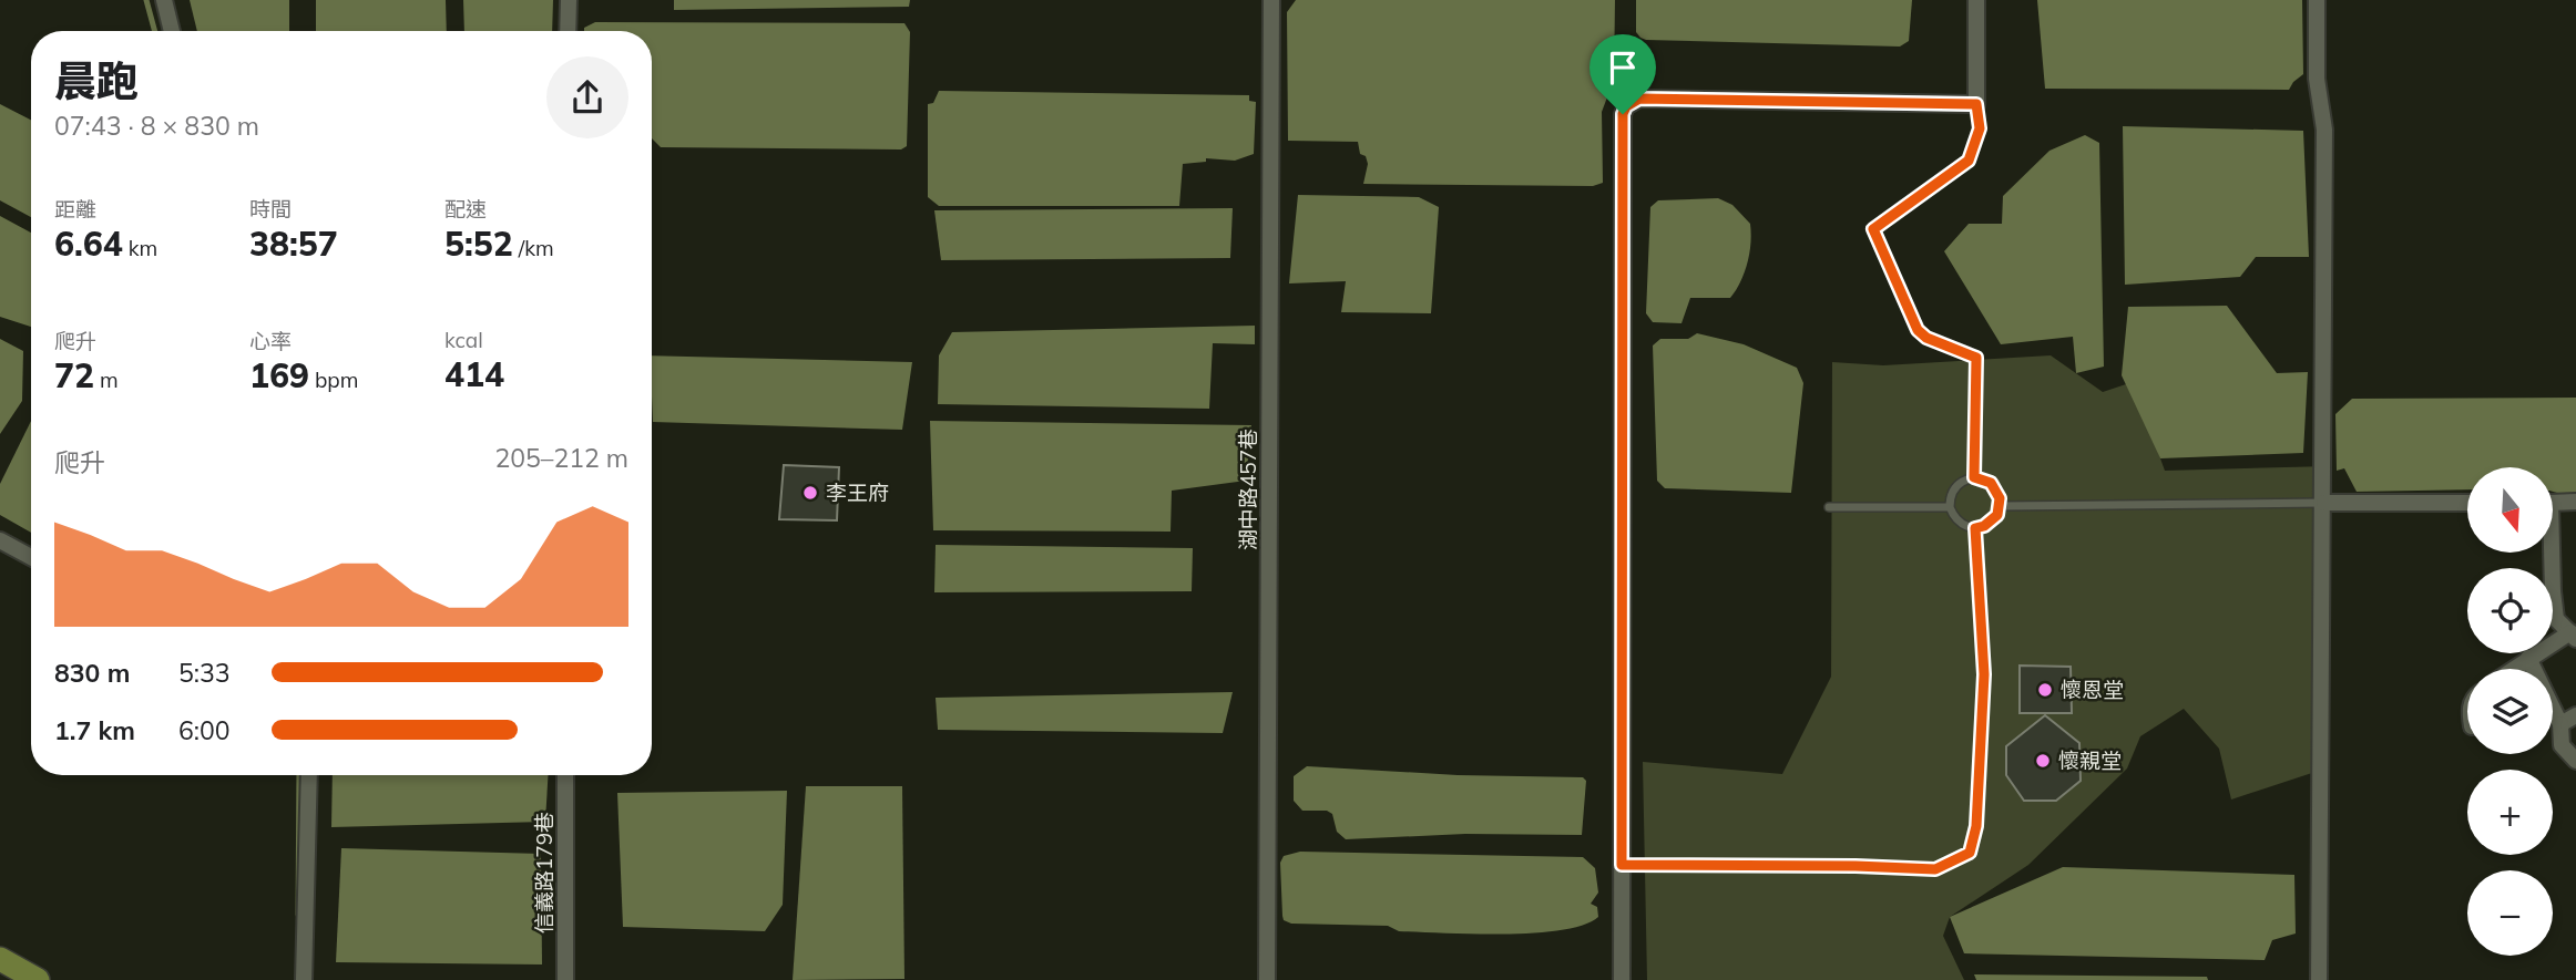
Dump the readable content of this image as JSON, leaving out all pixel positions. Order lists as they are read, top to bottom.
{
  "streets": {
    "street": ["湖中路457巷", "信義路179巷"]
  },
  "places": ["李王府", "懷恩堂", "懷親堂"],
  "north": "bottom",
  "page": {
    "heading": ["晨跑", "07:43 · 8 × 830 m"],
    "stats": [
      ["距離", "6.64 km"],
      ["時間", "38:57"],
      ["配速", "5:52 /km"],
      ["爬升", "72 m"],
      ["心率", "169 bpm"],
      ["kcal", "414"]
    ],
    "chart": ["爬升", "205–212 m"],
    "map_buttons": ["+", "−"],
    "list": [
      {
        "name": "830 m",
        "note": "5:33"
      },
      {
        "name": "1.7 km",
        "note": "6:00"
      }
    ]
  }
}
